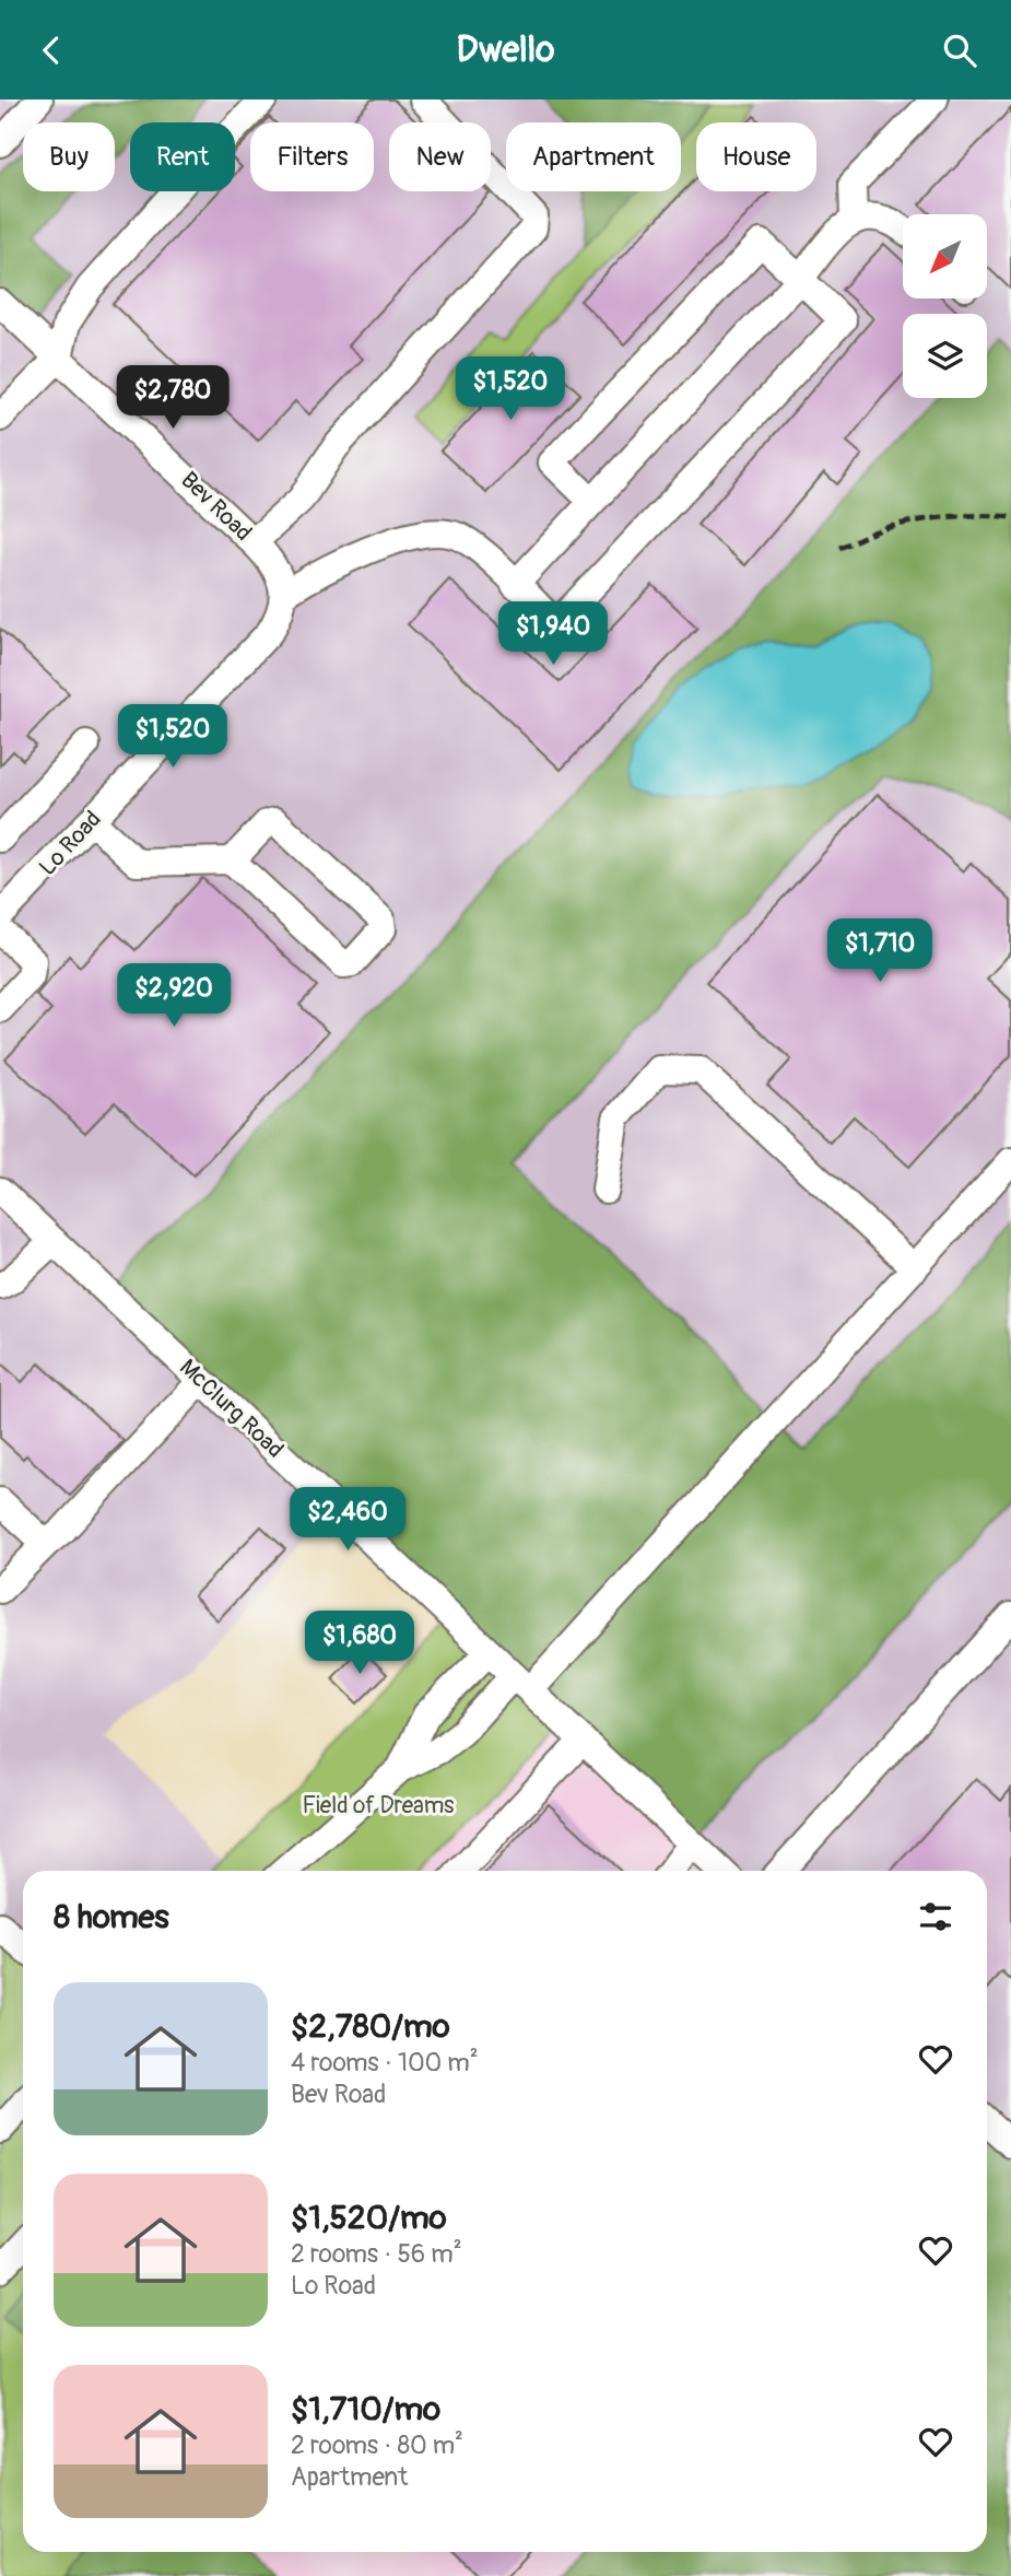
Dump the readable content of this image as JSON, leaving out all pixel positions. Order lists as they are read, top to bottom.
{
  "streets": {
    "street": ["Bev Road", "Lo Road", "McClurg Road"]
  },
  "crossings": [
    ["Bev Road", "Lo Road"]
  ],
  "parks": ["Field of Dreams"],
  "north": "bottom left",
  "page": {
    "header": "Dwello",
    "chip": [
      "Buy",
      "Rent",
      "Filters",
      "New",
      "Apartment",
      "House"
    ],
    "price": [
      "$1,520",
      "$2,780",
      "$1,940",
      "$1,520",
      "$1,710",
      "$2,920",
      "$2,460",
      "$1,680"
    ],
    "heading": "8 homes",
    "list": [
      {
        "name": "$2,780/mo",
        "note": "4 rooms · 100 m² · Bev Road"
      },
      {
        "name": "$1,520/mo",
        "note": "2 rooms · 56 m² · Lo Road"
      },
      {
        "name": "$1,710/mo",
        "note": "2 rooms · 80 m² · Apartment"
      }
    ]
  }
}
